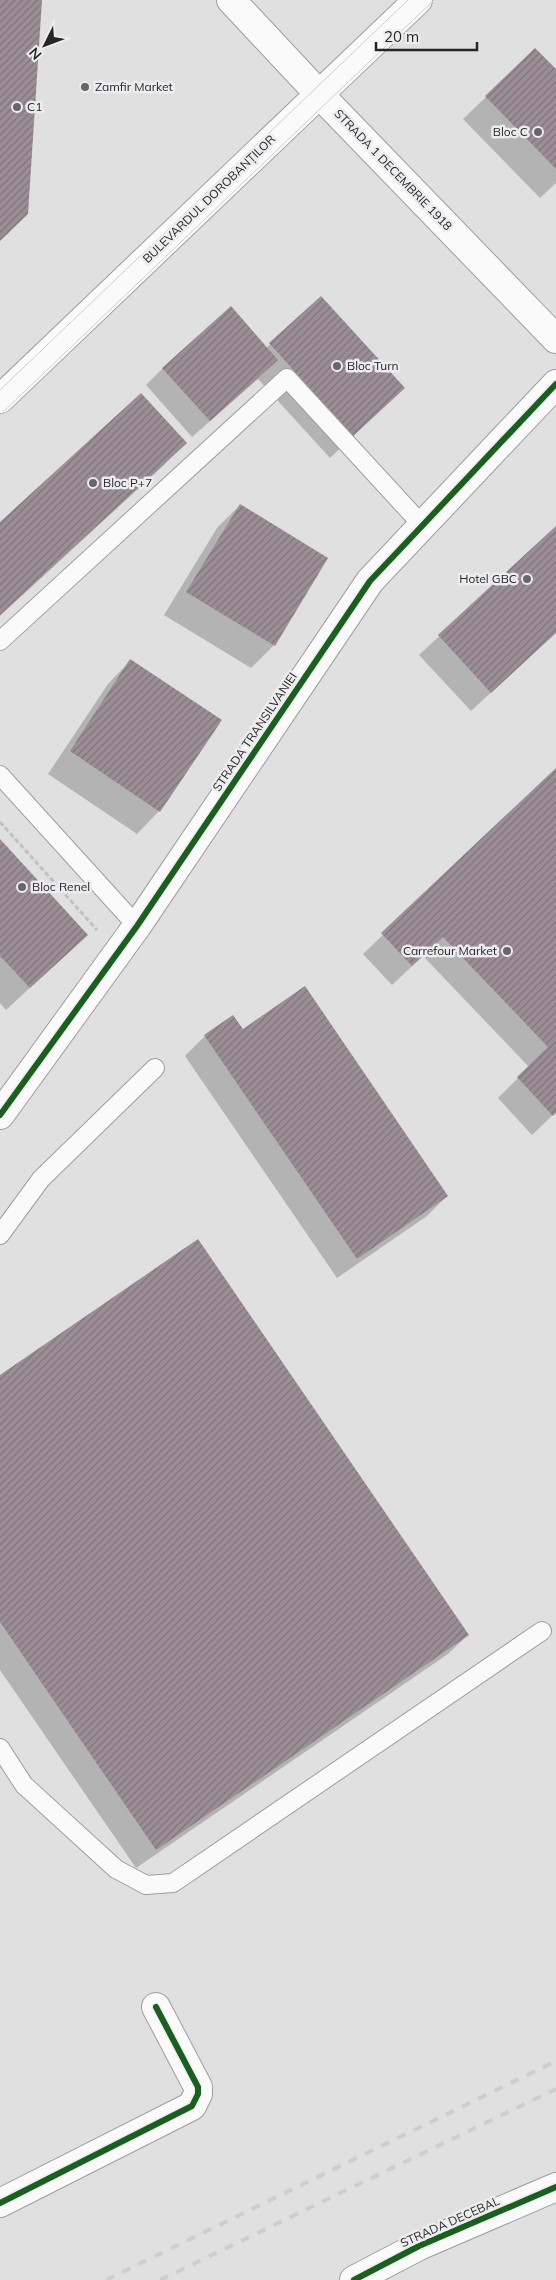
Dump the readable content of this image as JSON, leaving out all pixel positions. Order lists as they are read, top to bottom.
{
  "streets": {
    "street": [
      "STRADA 1 DECEMBRIE 1918",
      "BULEVARDUL DOROBANȚILOR",
      "STRADA TRANSILVANIEI",
      "STRADA DECEBAL"
    ]
  },
  "crossings": [
    ["STRADA 1 DECEMBRIE 1918", "BULEVARDUL DOROBANȚILOR"]
  ],
  "places": [
    "Zamfir Market",
    "C1",
    "Bloc C",
    "Bloc Turn",
    "Bloc P+7",
    "Hotel GBC",
    "Bloc Renel",
    "Carrefour Market"
  ],
  "scale_bar": "20 m",
  "north": "bottom left"
}
